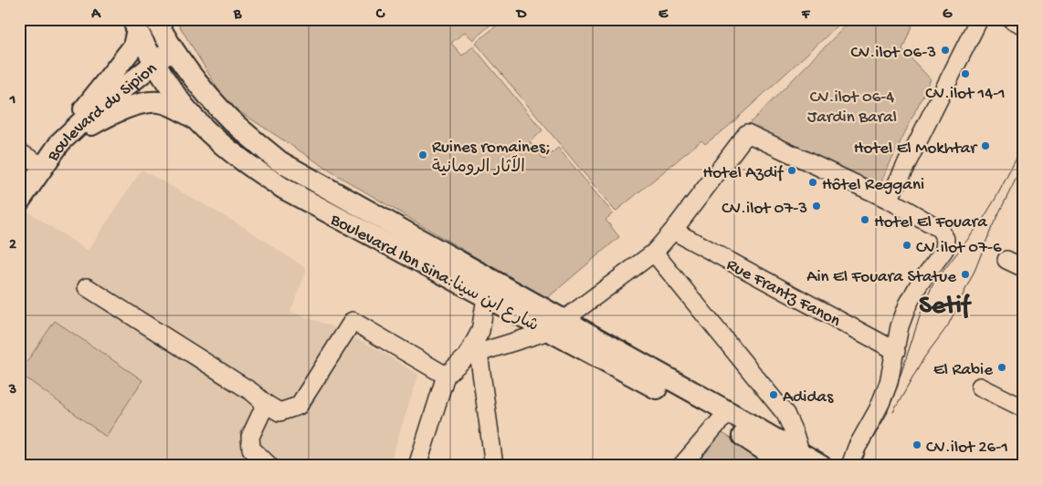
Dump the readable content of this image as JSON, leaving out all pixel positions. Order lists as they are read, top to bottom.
{
  "streets": {
    "main road": ["Boulevard du Sipion", "Boulevard Ibn Sina:شارع ابن سينا"],
    "street": ["Rue Frantz Fanon"]
  },
  "crossings": [
    ["Boulevard du Sipion", "Boulevard Ibn Sina:شارع ابن سينا"]
  ],
  "districts": ["Setif"],
  "parks": ["CV.ilot 06-4 Jardin Baral"],
  "places": [
    "CV.ilot 06-3",
    "CV.ilot 14-1",
    "Hotel El Mokhtar",
    "Ruines romaines; الآثار الرومانية",
    "Hotel Azdif",
    "Hôtel Reggani",
    "CV.ilot 07-3",
    "Hotel El Fouara",
    "CV.ilot 07-6",
    "Ain El Fouara Statue",
    "El Rabie",
    "Adidas",
    "CV.ilot 26-1"
  ],
  "grid": {
    "columns": [
      "A",
      "B",
      "C",
      "D",
      "E",
      "F",
      "G"
    ],
    "rows": ["1", "2", "3"]
  }
}
